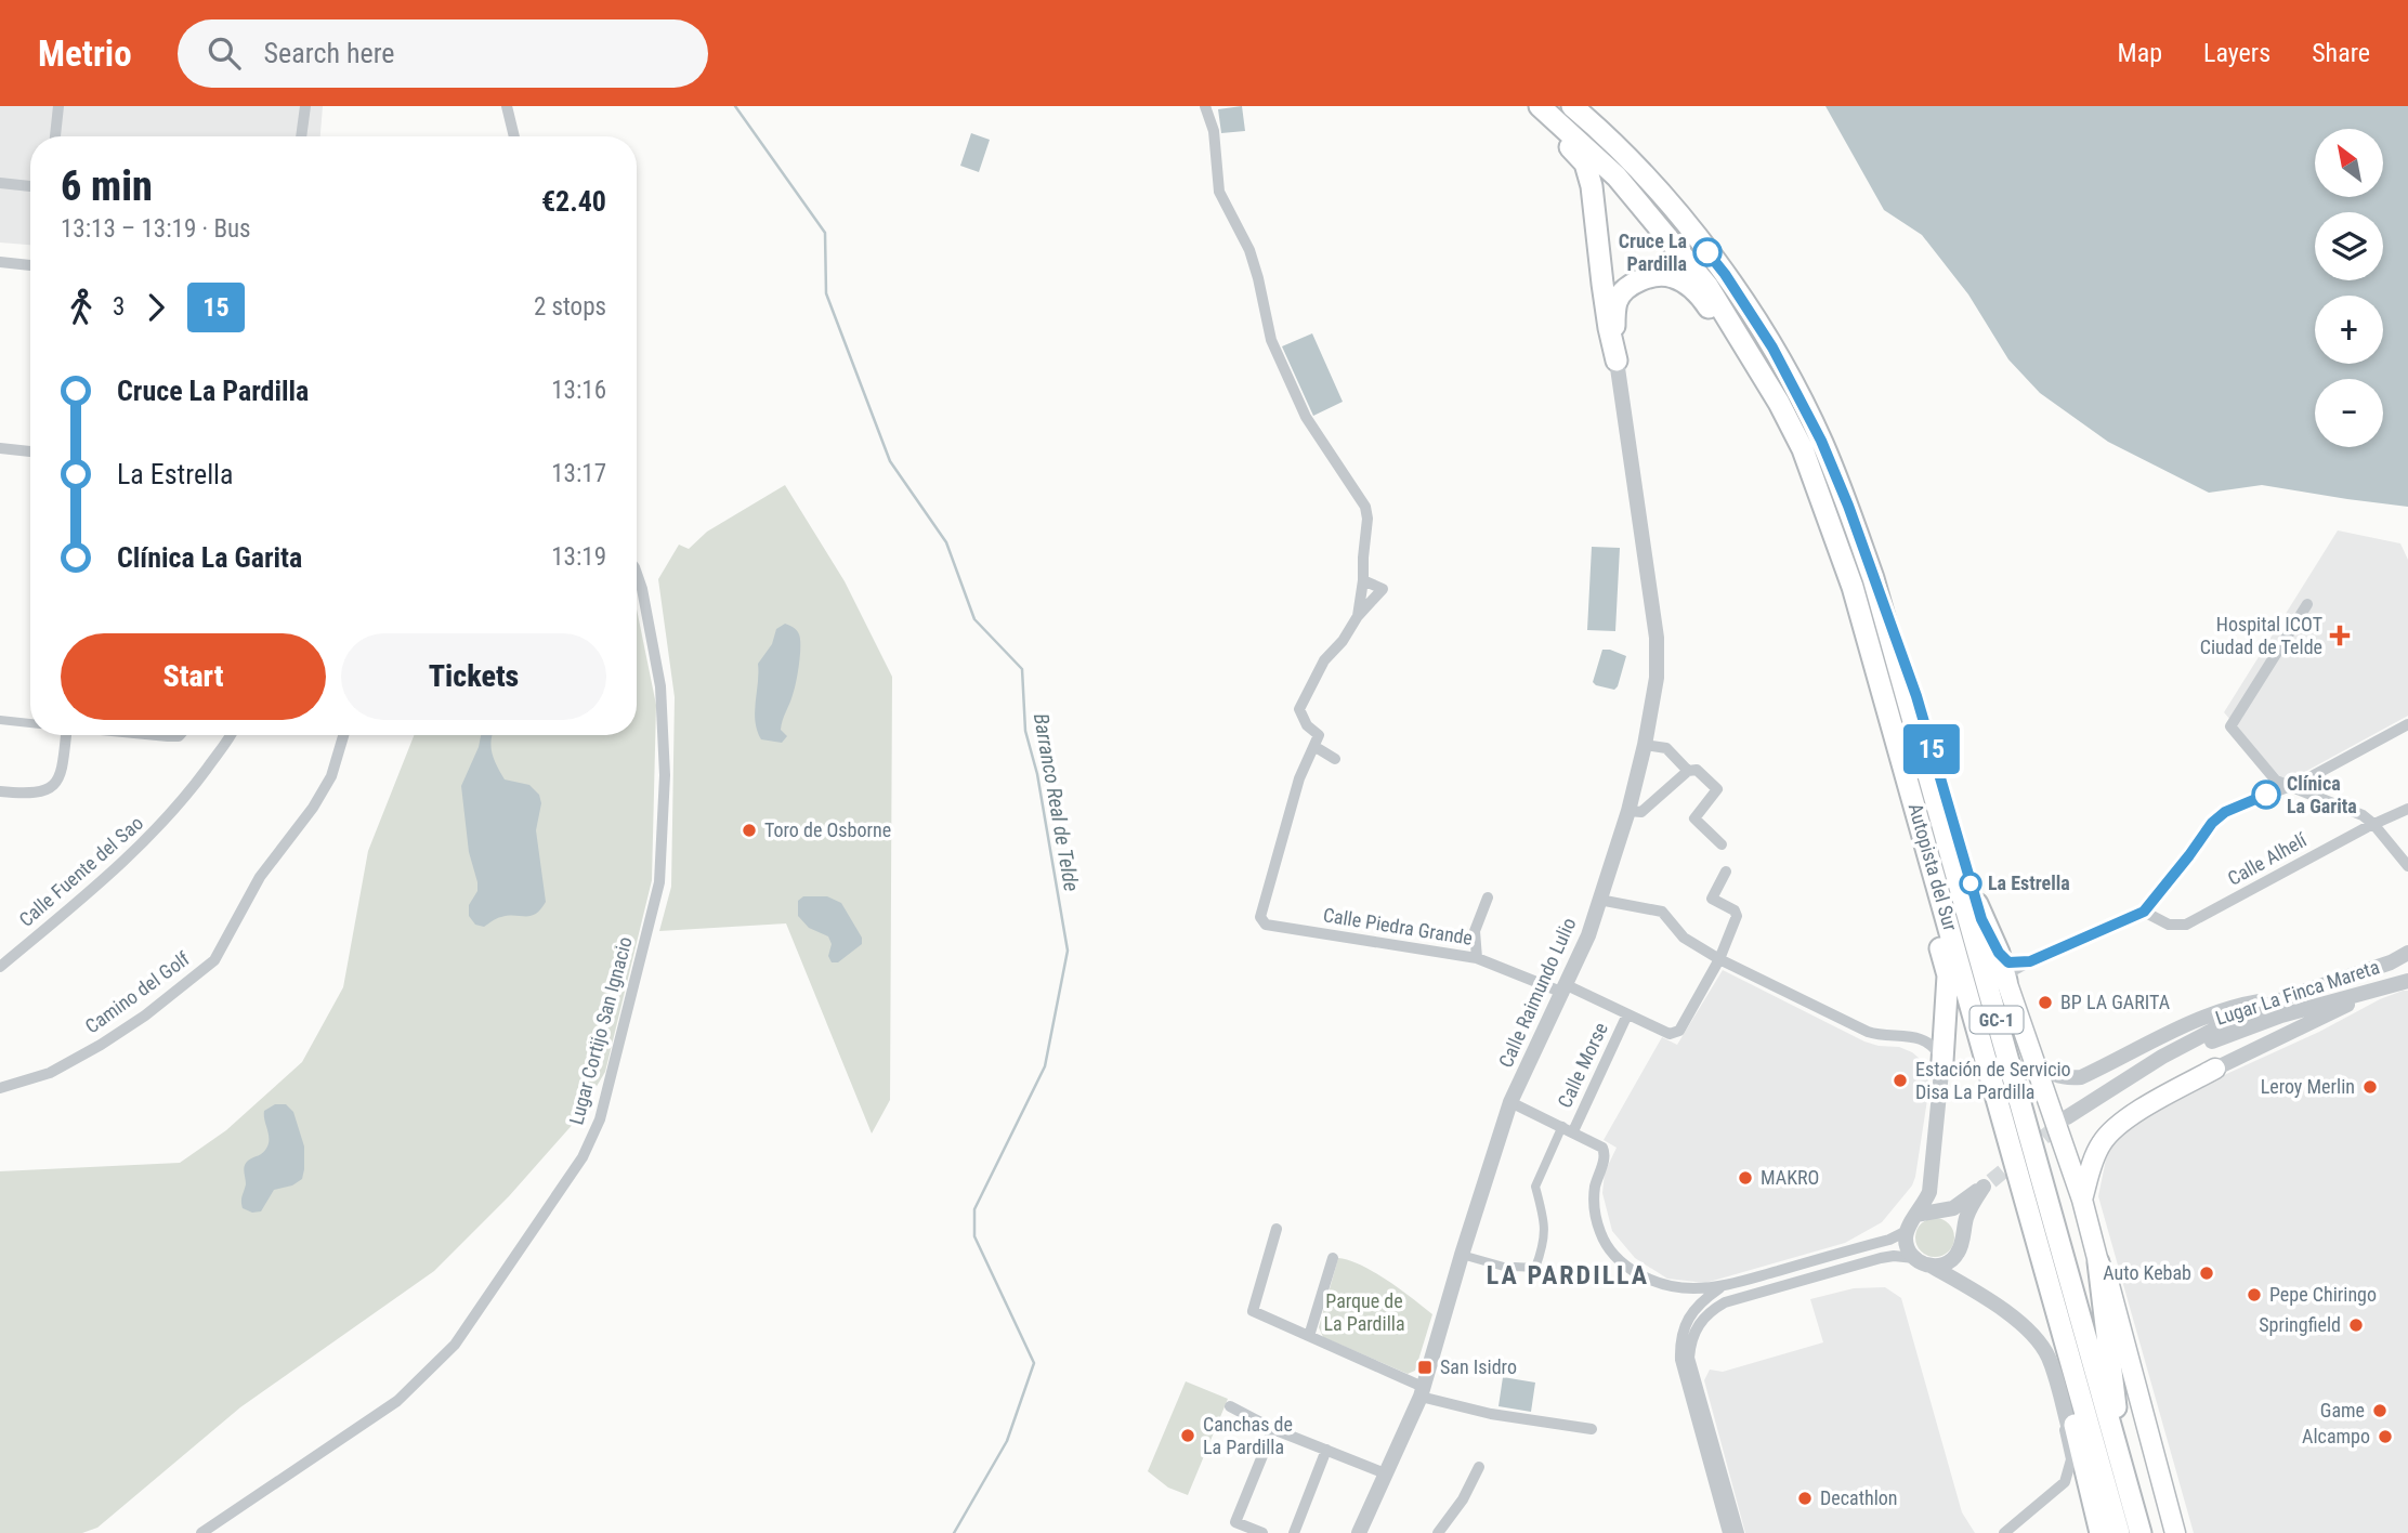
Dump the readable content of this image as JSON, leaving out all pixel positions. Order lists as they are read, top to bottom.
{
  "streets": {
    "highway": ["Autopista del Sur", "GC-1"],
    "street": [
      "Calle Alhelí",
      "Calle Fuente del Sao",
      "Calle Piedra Grande",
      "Camino del Golf",
      "Calle Raimundo Lulio",
      "Lugar La Finca Mareta",
      "Lugar Cortijo San Ignacio",
      "Calle Morse"
    ]
  },
  "crossings": [
    ["Calle Piedra Grande", "Calle Raimundo Lulio"],
    ["Calle Piedra Grande", "Calle Morse"]
  ],
  "districts": ["LA PARDILLA"],
  "water": ["Barranco Real de Telde"],
  "parks": ["Parque de La Pardilla"],
  "places": {
    "other": [
      "Cruce La Pardilla",
      "Clínica La Garita",
      "Toro de Osborne",
      "La Estrella",
      "BP LA GARITA",
      "Estación de Servicio Disa La Pardilla",
      "Leroy Merlin",
      "MAKRO",
      "Auto Kebab",
      "Pepe Chiringo",
      "Springfield",
      "Game",
      "Canchas de La Pardilla",
      "Alcampo",
      "Decathlon"
    ],
    "health": ["Hospital ICOT Ciudad de Telde"],
    "transit": ["San Isidro"]
  },
  "lines": ["bus line 15"],
  "north": "top left",
  "page": {
    "header": "Metrio",
    "search": "Search here",
    "nav": ["Map", "Layers", "Share"],
    "on_map": "15",
    "map_buttons": ["+", "−"],
    "heading": ["6 min", "13:13 – 13:19 · Bus", "€2.40"],
    "legs": ["3", "15", "2 stops"],
    "list": [
      {
        "name": "Cruce La Pardilla",
        "value": "13:16"
      },
      {
        "name": "La Estrella",
        "value": "13:17"
      },
      {
        "name": "Clínica La Garita",
        "value": "13:19"
      }
    ],
    "buttons": ["Start", "Tickets"]
  }
}
